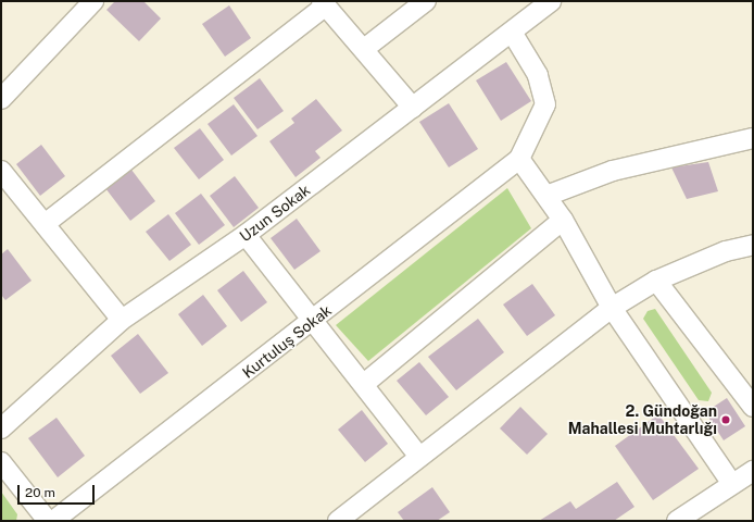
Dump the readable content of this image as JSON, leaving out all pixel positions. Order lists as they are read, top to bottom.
{
  "streets": {
    "street": ["Uzun Sokak", "Kurtuluş Sokak"]
  },
  "places": ["2. Gündoğan Mahallesi Muhtarlığı"],
  "scale_bar": "20 m"
}
